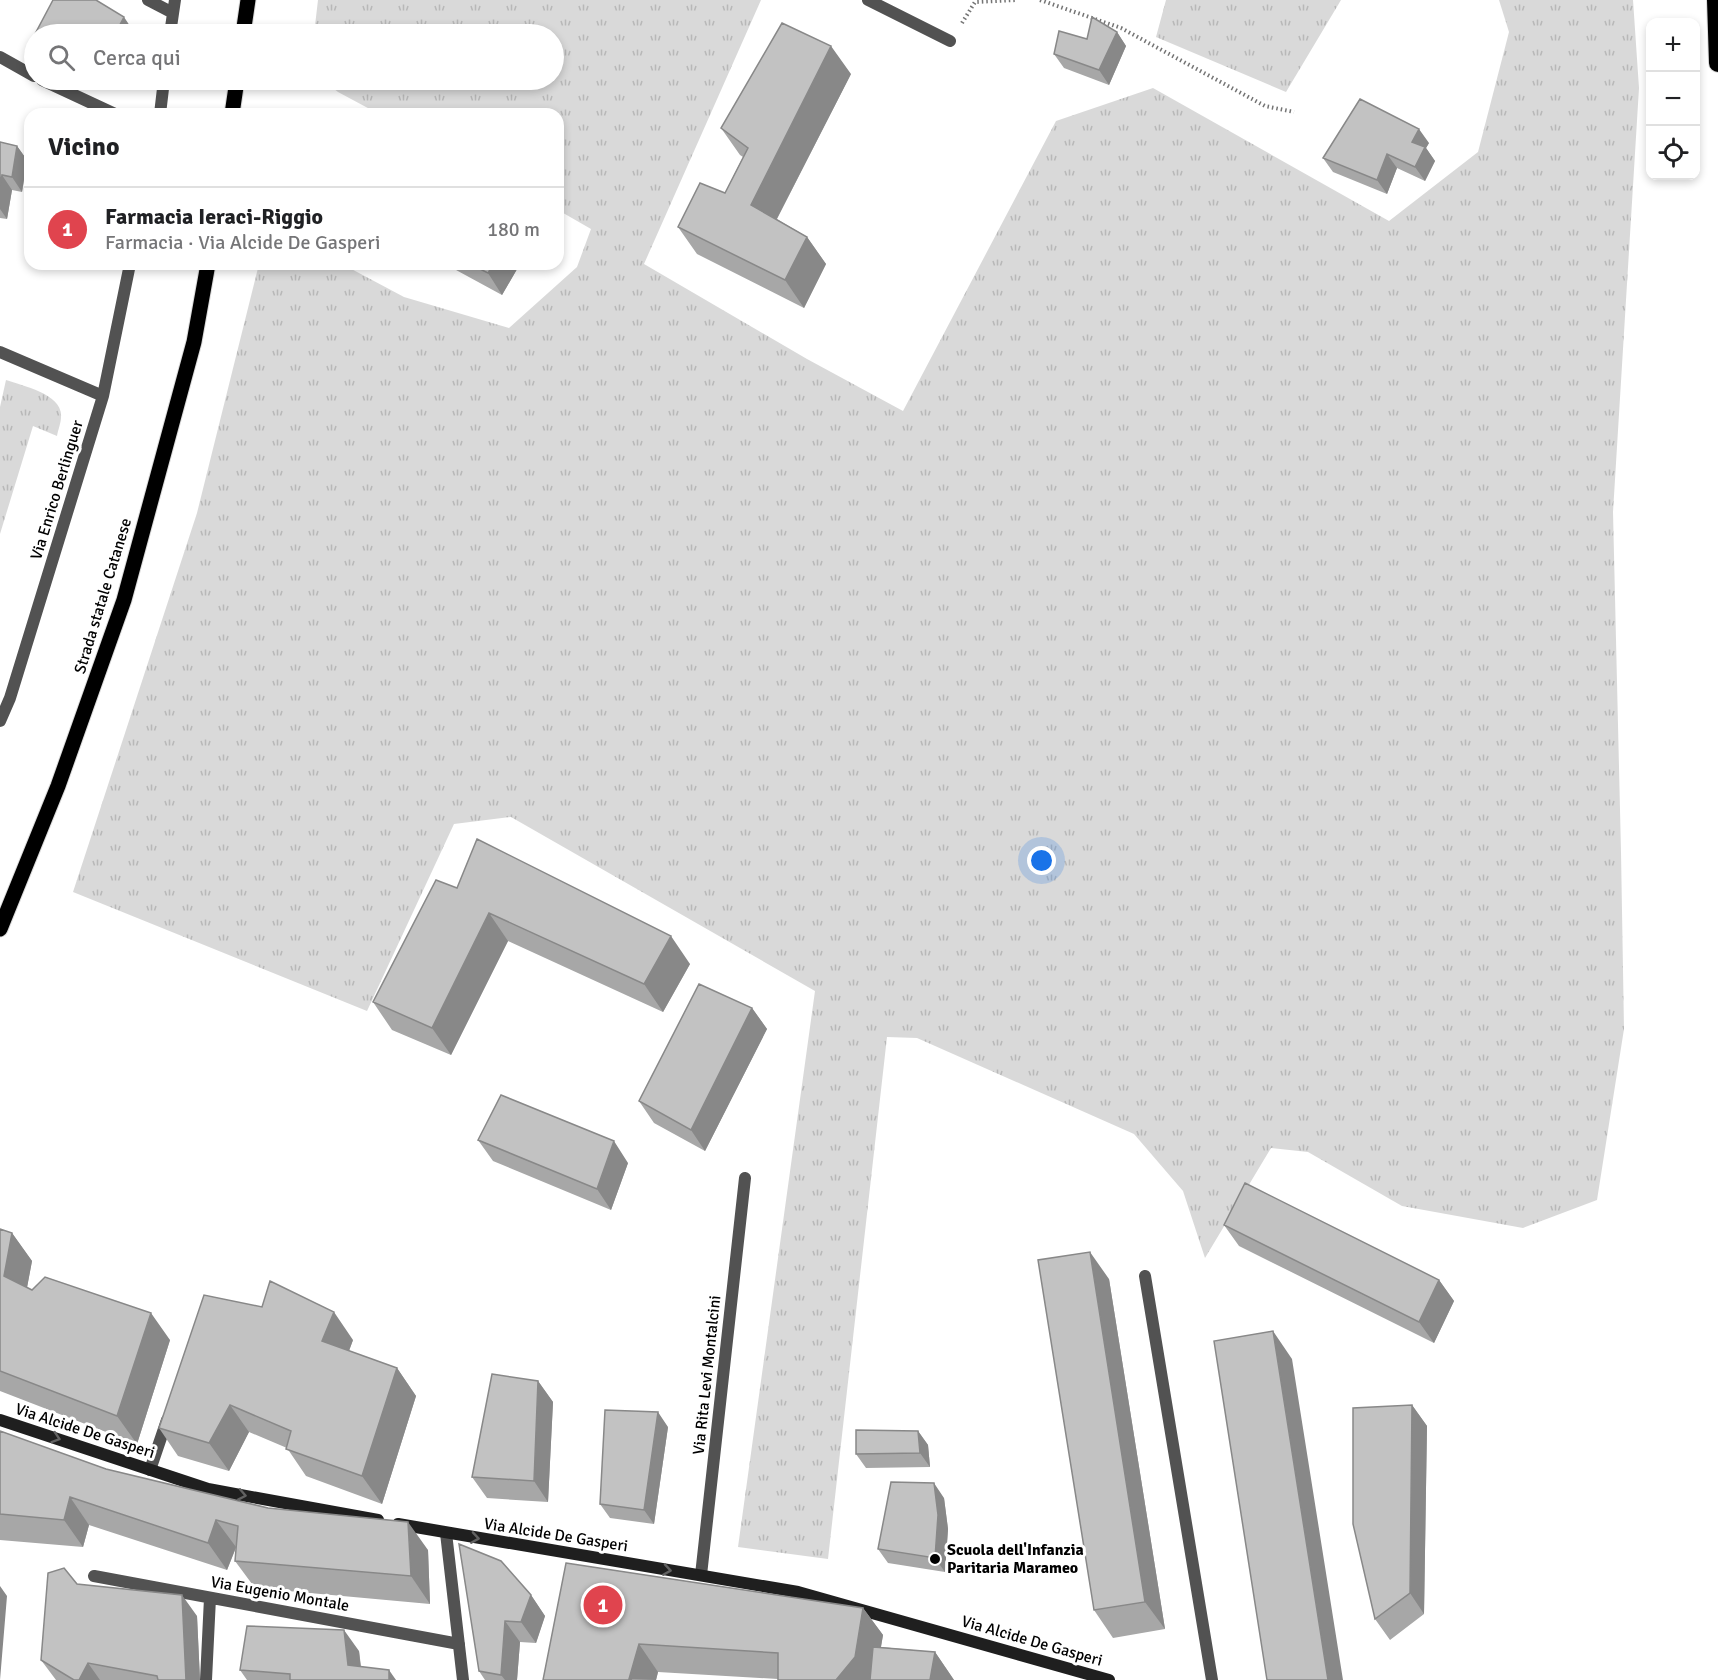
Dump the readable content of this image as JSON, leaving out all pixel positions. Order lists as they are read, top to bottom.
{
  "streets": {
    "main road": ["Strada statale Catanese"],
    "street": [
      "Via Enrico Berlinguer",
      "Via Rita Levi Montalcini",
      "Via Alcide De Gasperi",
      "Via Eugenio Montale"
    ]
  },
  "crossings": [
    ["Via Rita Levi Montalcini", "Via Alcide De Gasperi"]
  ],
  "one_way": ["Via Alcide De Gasperi"],
  "places": ["Scuola dell'Infanzia Paritaria Marameo"],
  "page": {
    "map_buttons": ["+", "−"],
    "search": "Cerca qui",
    "heading": "Vicino",
    "list": [
      {
        "mark": "1",
        "name": "Farmacia Ieraci-Riggio",
        "note": "Farmacia · Via Alcide De Gasperi",
        "value": "180 m"
      }
    ],
    "pins": "1"
  }
}
